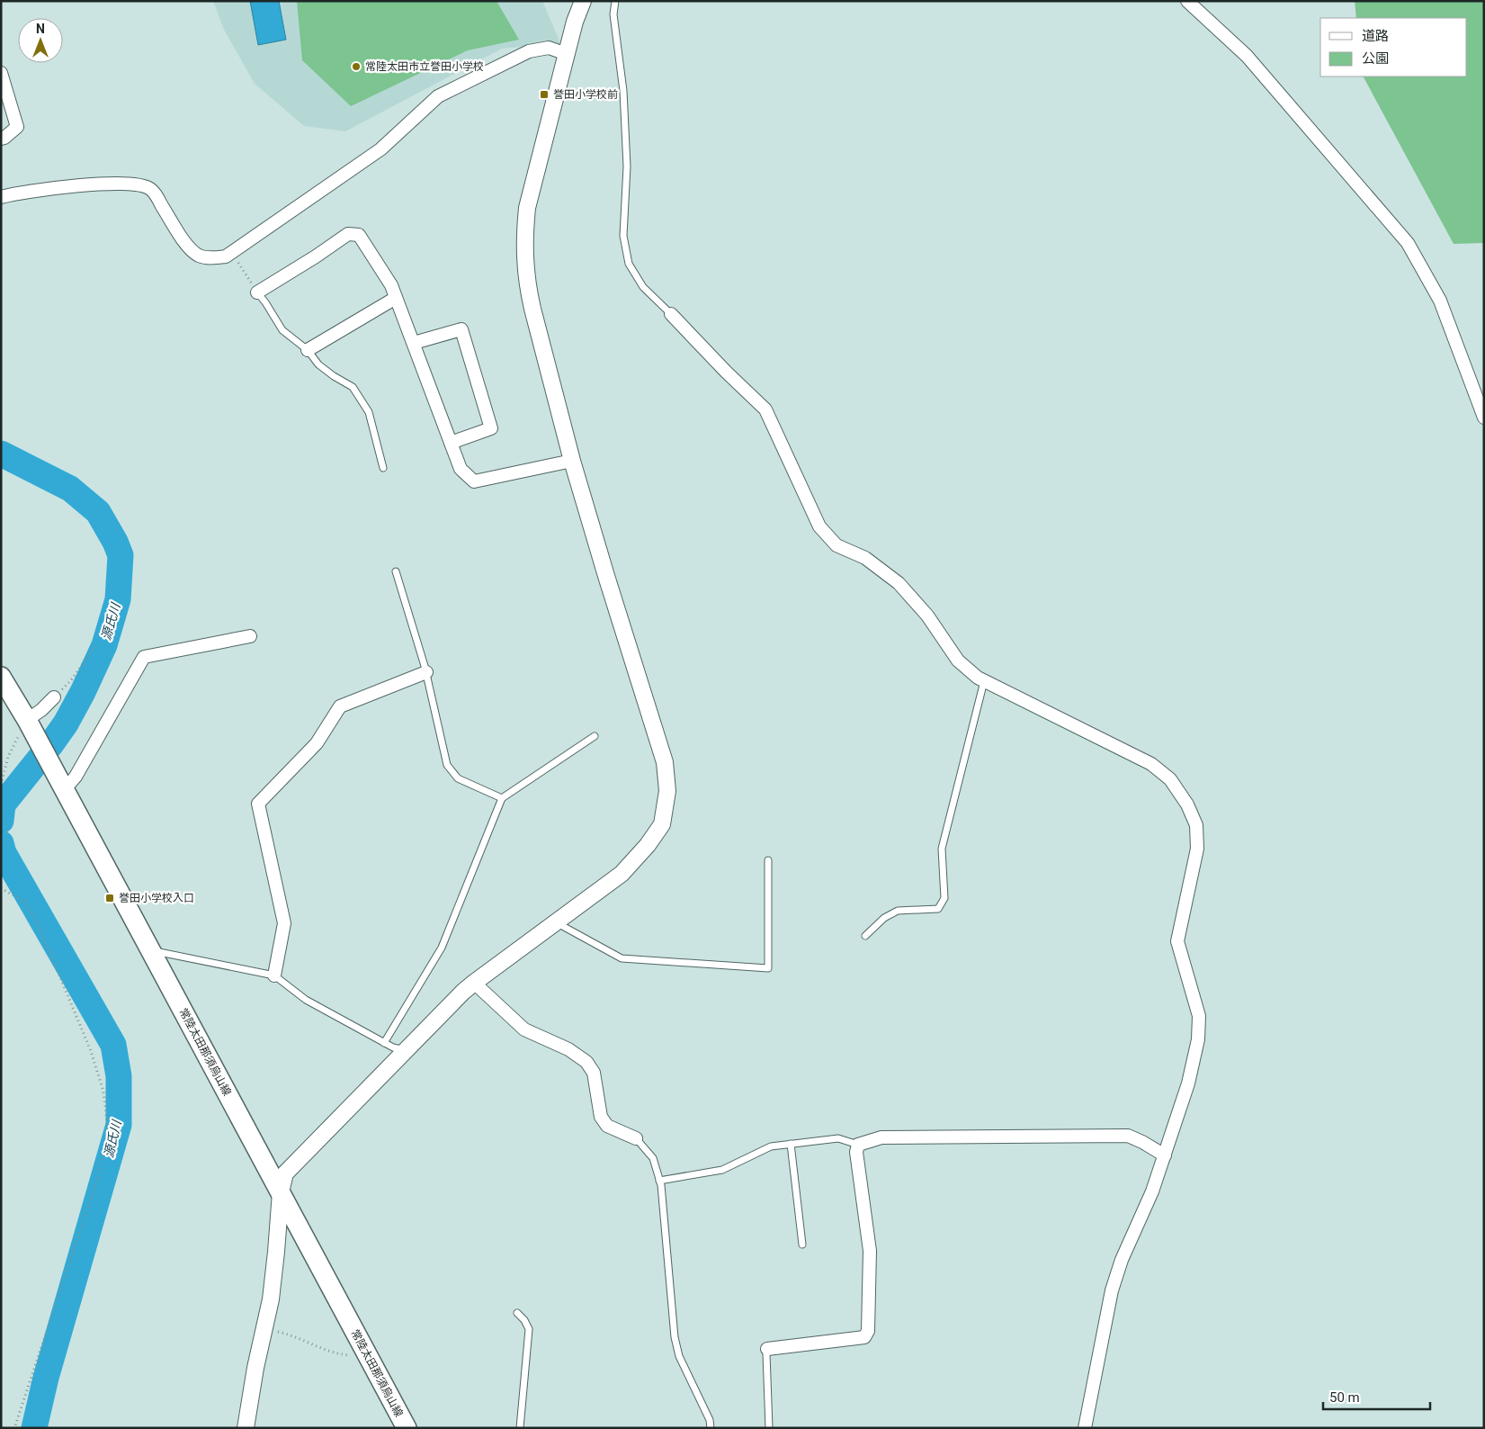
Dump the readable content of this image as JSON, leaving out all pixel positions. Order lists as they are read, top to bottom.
{
  "streets": {
    "main road": ["常陸太田那須烏山線"]
  },
  "water": ["源氏川"],
  "places": {
    "other": ["常陸太田市立誉田小学校"],
    "transit": ["誉田小学校前", "誉田小学校入口"]
  },
  "legend": ["道路", "公園"],
  "scale_bar": "50 m",
  "north": "top"
}
